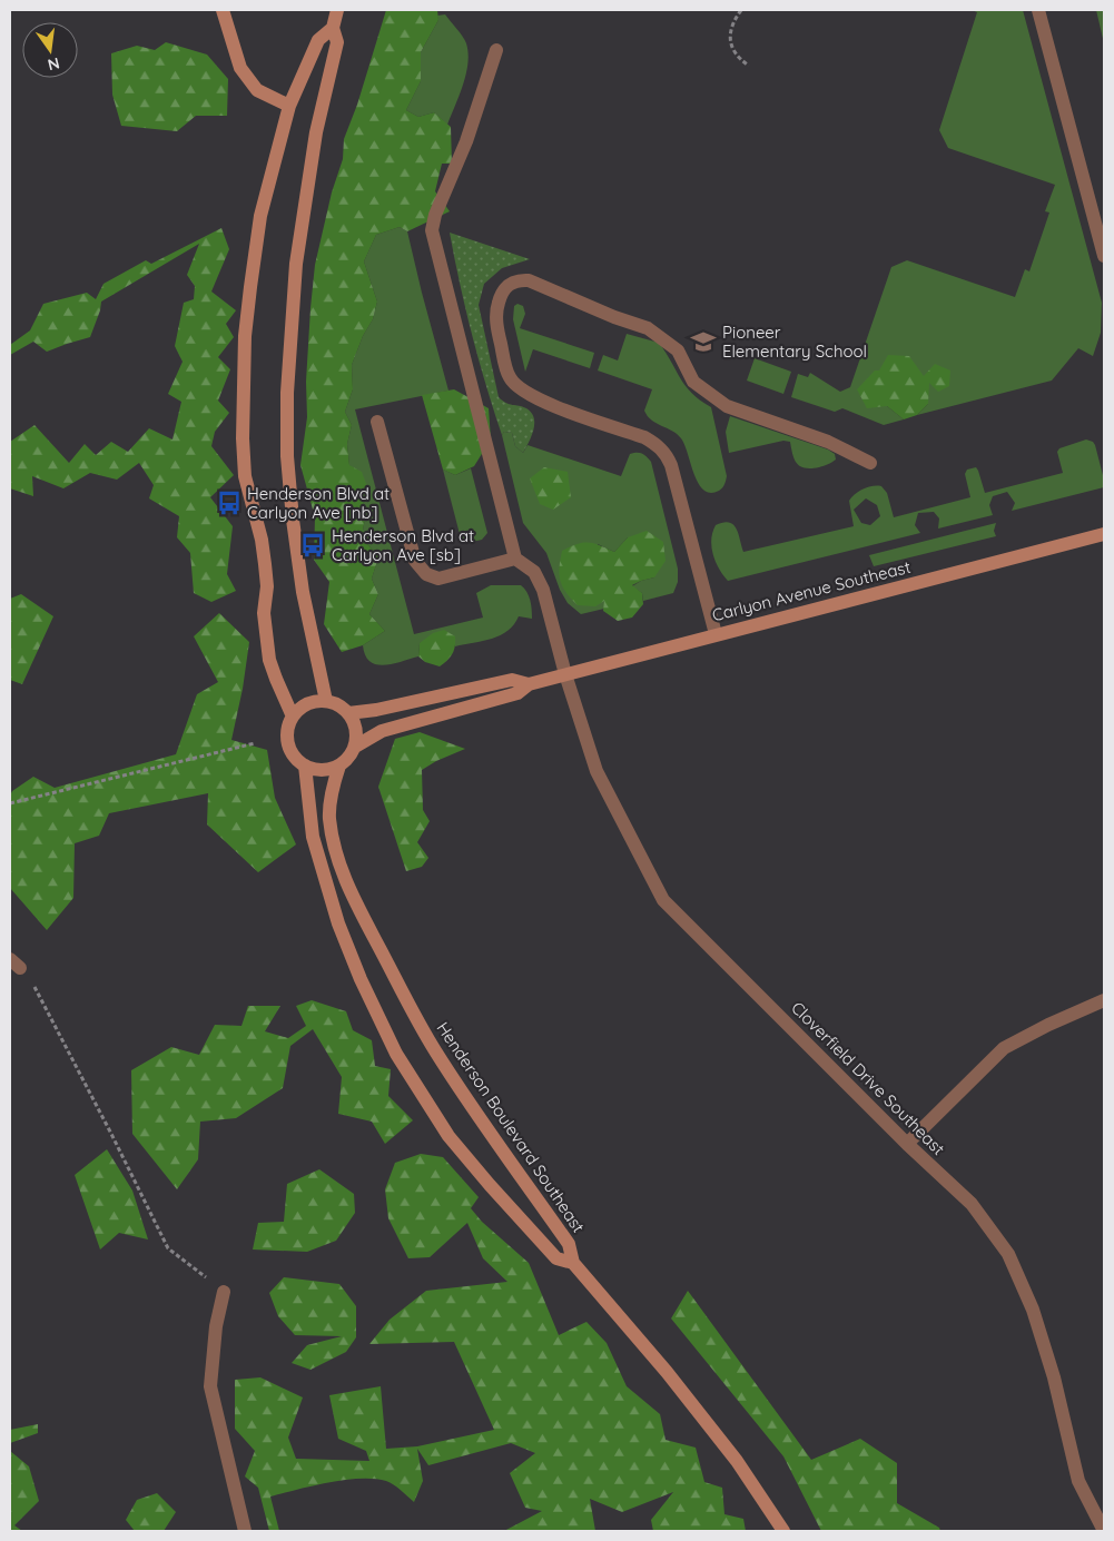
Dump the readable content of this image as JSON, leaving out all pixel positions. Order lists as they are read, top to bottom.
{
  "streets": {
    "main road": ["Carlyon Avenue Southeast", "Henderson Boulevard Southeast"],
    "street": ["Cloverfield Drive Southeast"]
  },
  "crossings": [
    ["Carlyon Avenue Southeast", "Cloverfield Drive Southeast"],
    ["Carlyon Avenue Southeast", "Henderson Boulevard Southeast"]
  ],
  "places": {
    "school or university": ["Pioneer Elementary School"],
    "bus stop": ["Henderson Blvd at Carlyon Ave [nb]", "Henderson Blvd at Carlyon Ave [sb]"]
  },
  "north": "bottom"
}
